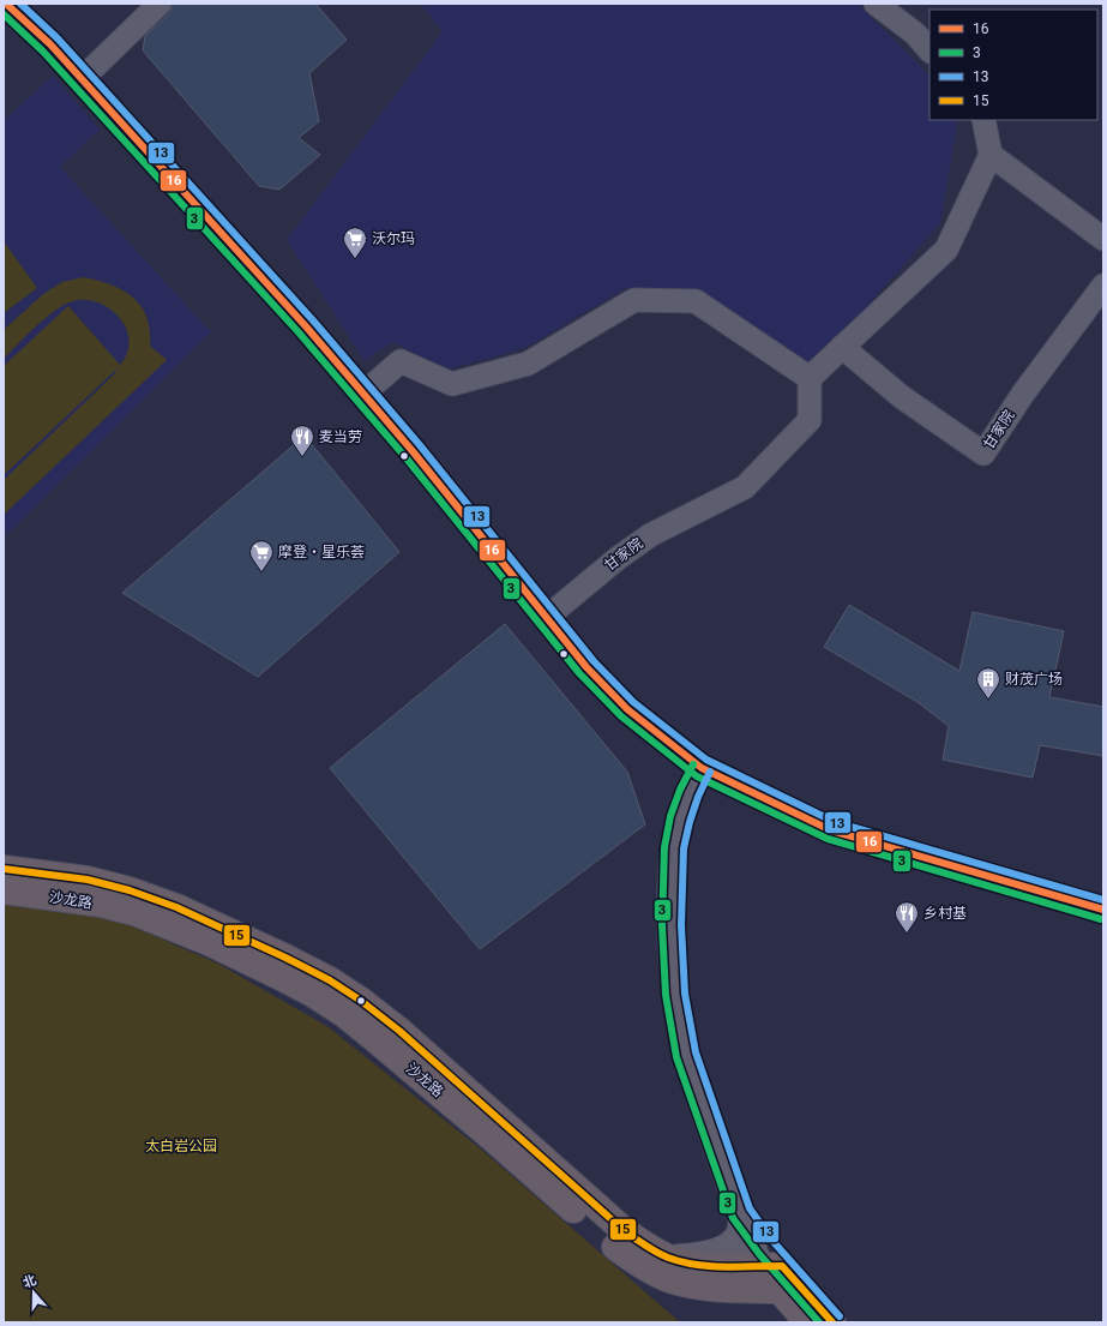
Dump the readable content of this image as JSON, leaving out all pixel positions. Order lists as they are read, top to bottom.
{
  "streets": {
    "highway": ["沙龙路"],
    "street": ["甘家院"]
  },
  "parks": ["太白岩公园"],
  "places": {
    "supermarket": ["沃尔玛", "摩登・星乐荟"],
    "restaurant": ["麦当劳", "乡村基"],
    "building": ["财茂广场"]
  },
  "lines": [
    "transit line 16",
    "transit line 13",
    "transit line 3",
    "transit line 15"
  ],
  "legend": [
    "16",
    "3",
    "13",
    "15"
  ],
  "north": "top"
}
